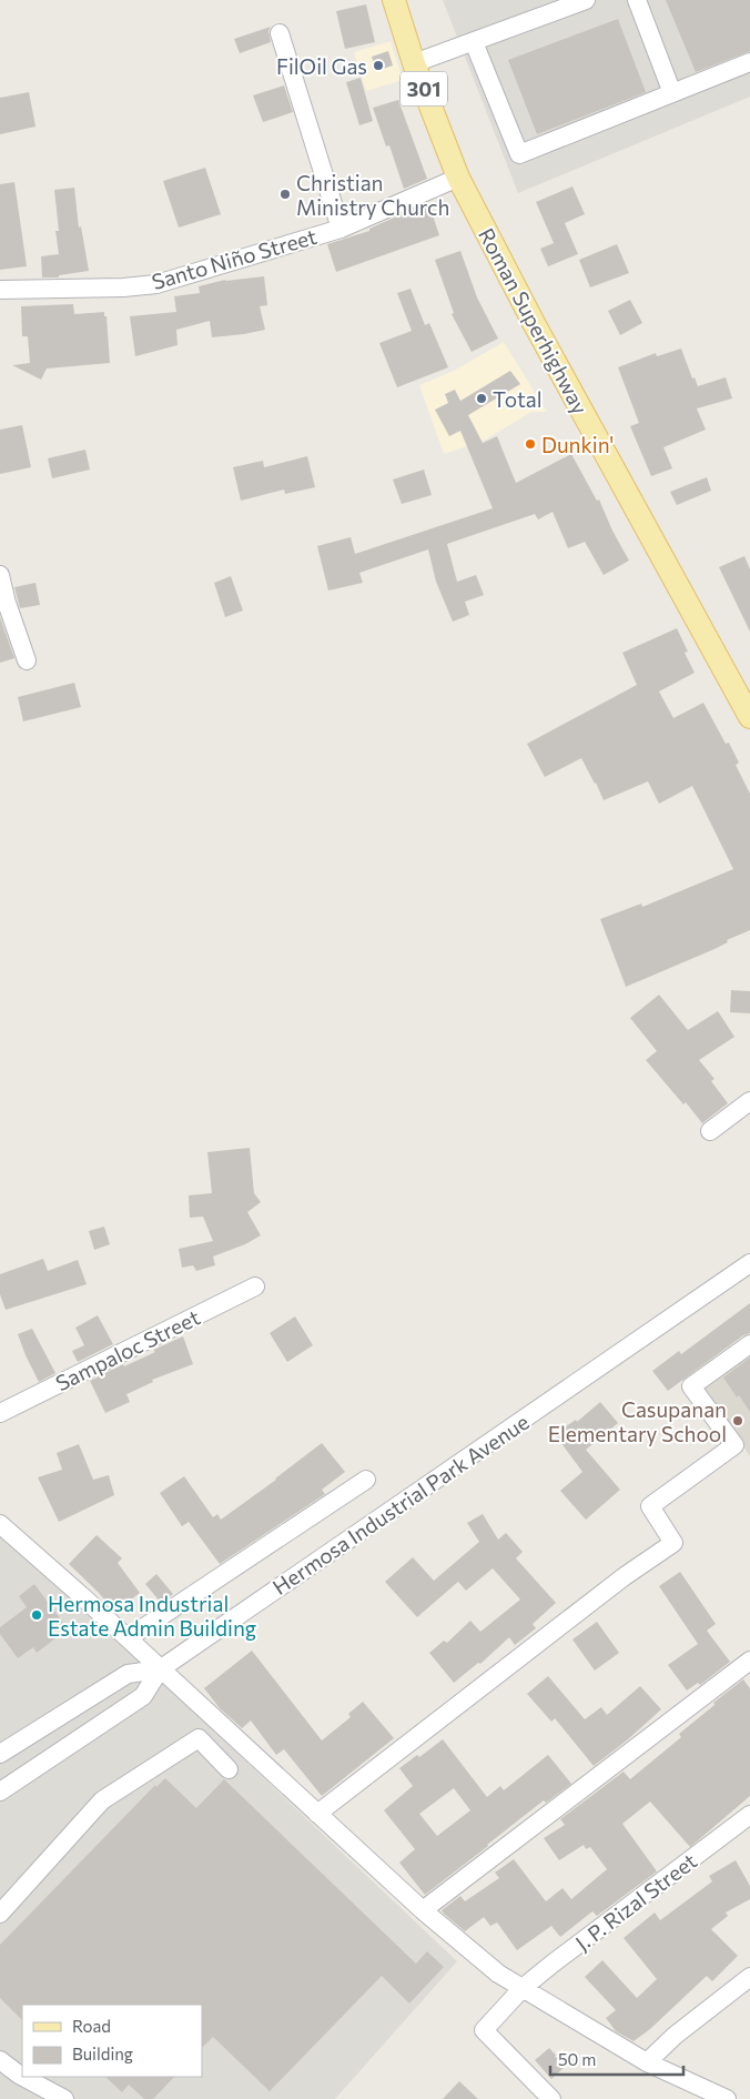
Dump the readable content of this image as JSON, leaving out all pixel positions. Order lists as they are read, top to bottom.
{
  "streets": {
    "main road": ["301", "Roman Superhighway"],
    "street": [
      "Santo Niño Street",
      "Sampaloc Street",
      "Hermosa Industrial Park Avenue",
      "J. P. Rizal Street"
    ]
  },
  "crossings": [
    ["Santo Niño Street", "Roman Superhighway"]
  ],
  "places": [
    "FilOil Gas",
    "Christian Ministry Church",
    "Total",
    "Dunkin'",
    "Casupanan Elementary School",
    "Hermosa Industrial Estate Admin Building"
  ],
  "legend": ["Road", "Building"],
  "scale_bar": "50 m"
}
